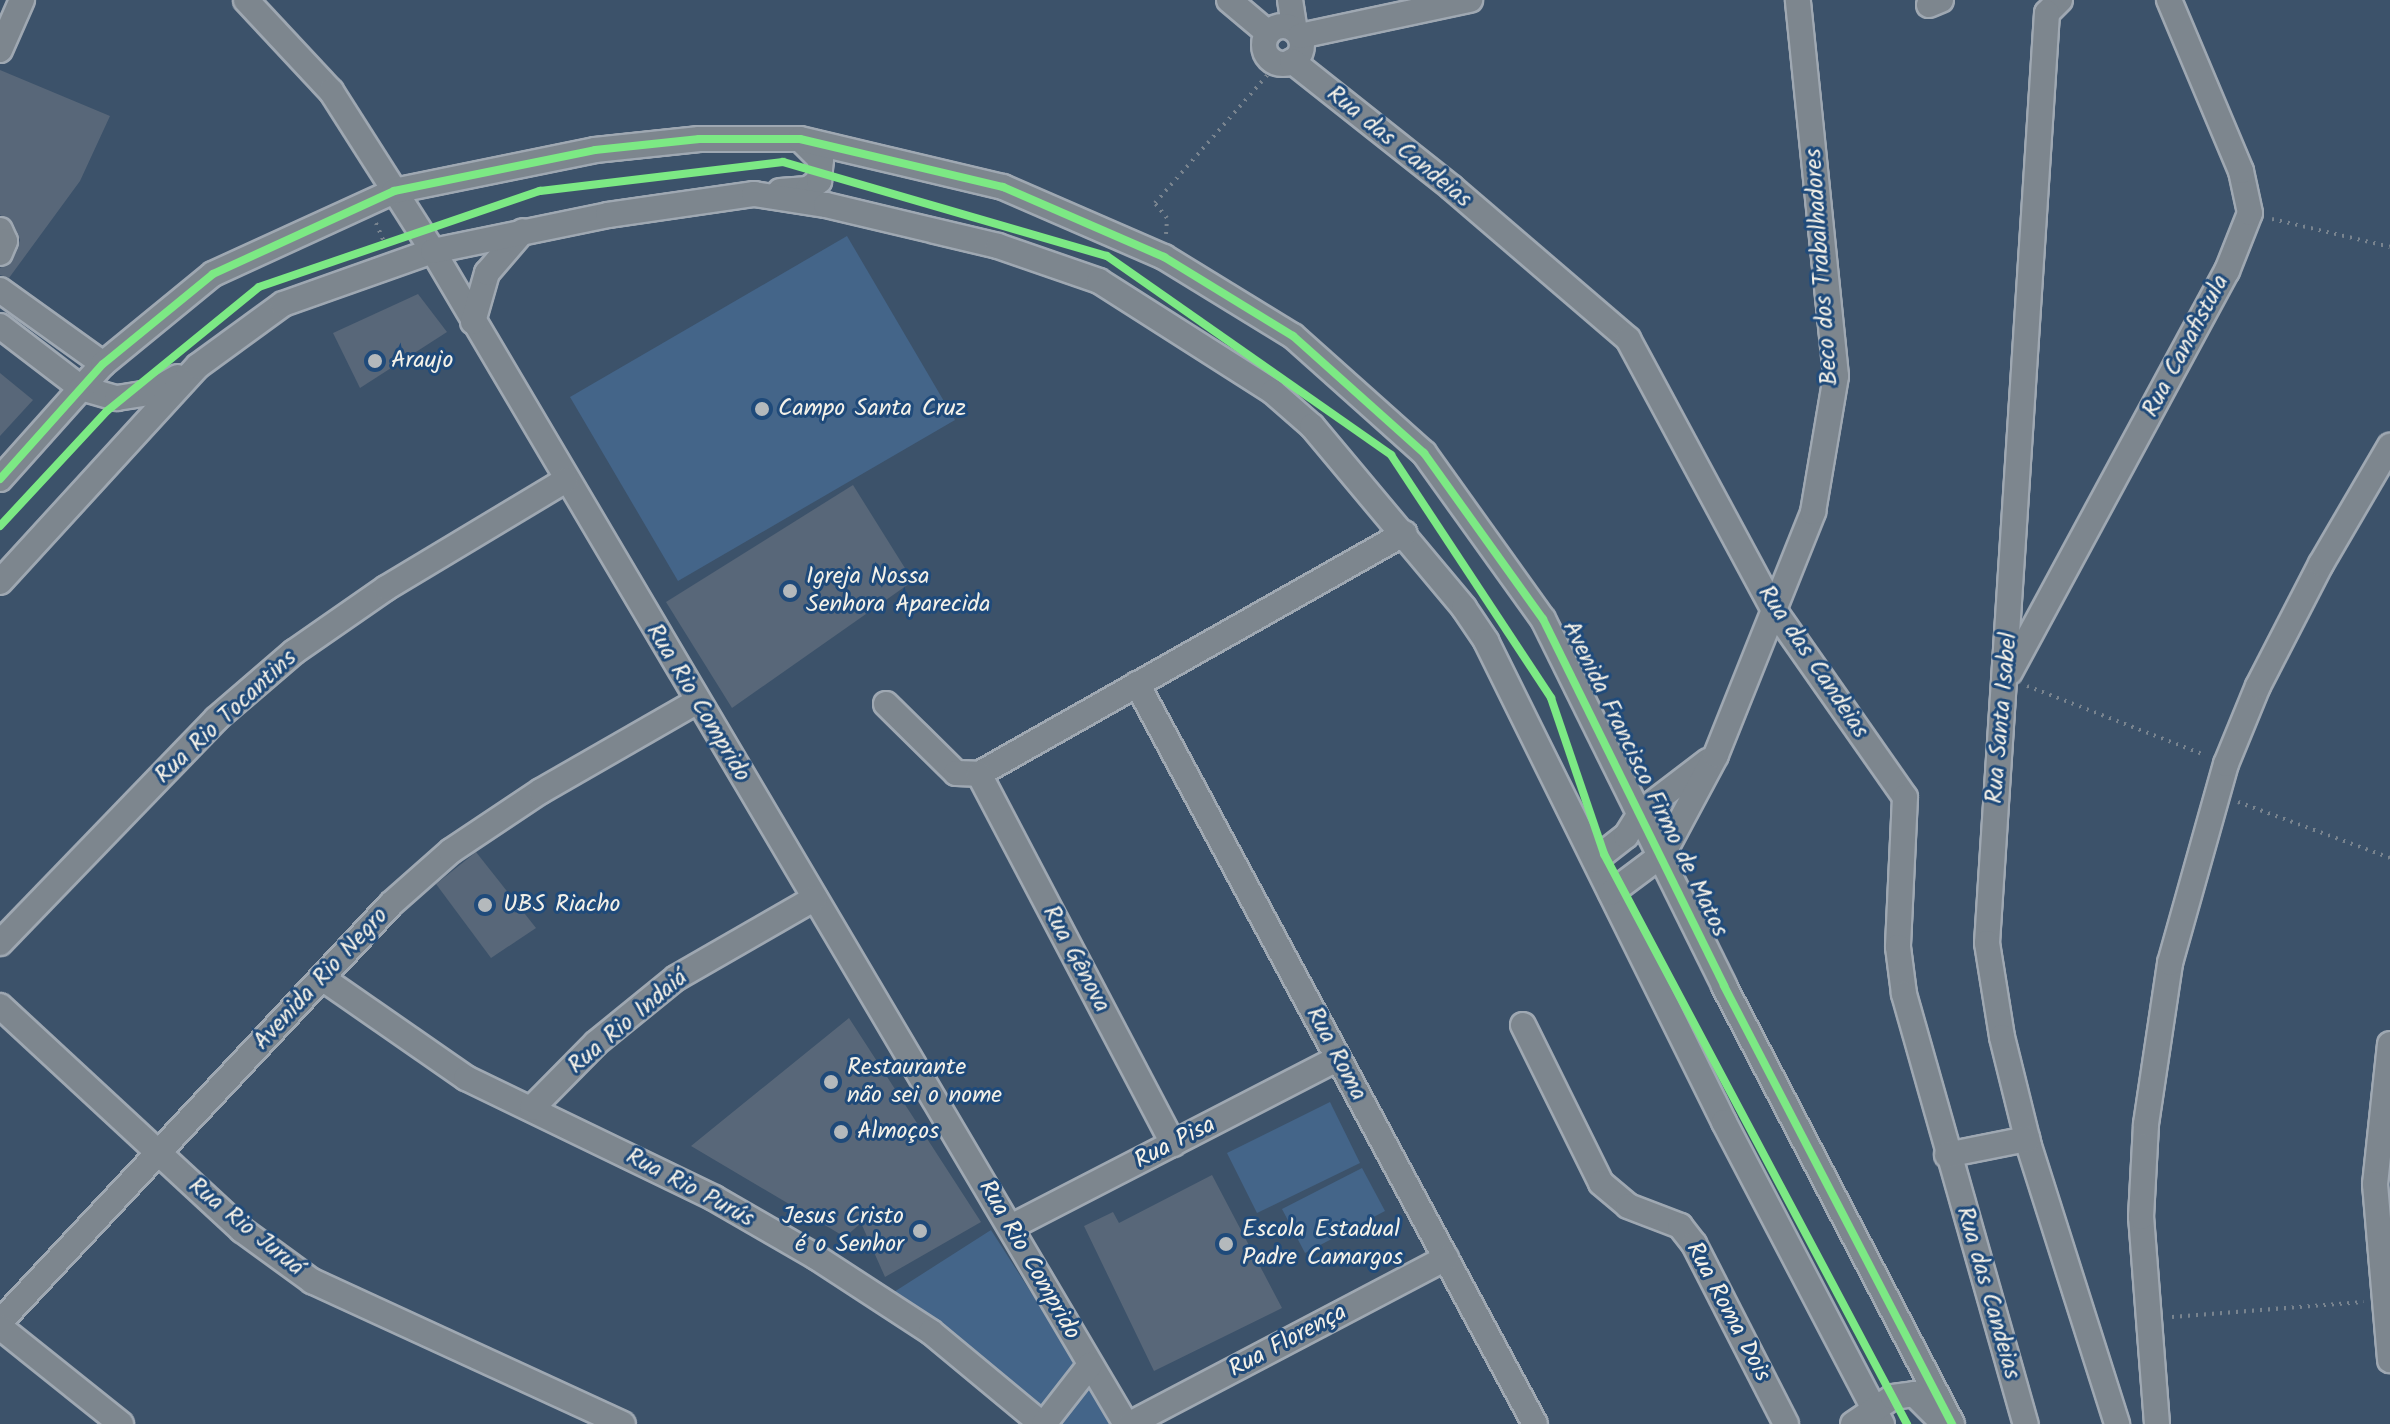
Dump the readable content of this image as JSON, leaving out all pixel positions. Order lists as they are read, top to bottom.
{
  "streets": {
    "street": [
      "Rua das Candeias",
      "Beco dos Trabalhadores",
      "Rua Canafistula",
      "Rua Rio Comprido",
      "Rua Rio Tocantins",
      "Rua Santa Isabel",
      "Avenida Francisco Firmo de Matos",
      "Rua Gênova",
      "Avenida Rio Negro",
      "Rua Rio Indaiá",
      "Rua Roma",
      "Rua Pisa",
      "Rua Rio Purús",
      "Rua Rio Juruá",
      "Rua Roma Dois",
      "Rua Florença"
    ]
  },
  "crossings": [
    ["Rua das Candeias", "Beco dos Trabalhadores"],
    ["Beco dos Trabalhadores", "Avenida Francisco Firmo de Matos"],
    ["Rua Canafistula", "Rua Santa Isabel"],
    ["Rua Rio Comprido", "Rua Rio Tocantins"],
    ["Rua Rio Comprido", "Avenida Francisco Firmo de Matos"],
    ["Rua Rio Comprido", "Avenida Rio Negro"],
    ["Rua Rio Comprido", "Rua Rio Indaiá"],
    ["Rua Rio Comprido", "Rua Pisa"],
    ["Rua Rio Comprido", "Rua Florença"],
    ["Rua Gênova", "Rua Pisa"],
    ["Avenida Rio Negro", "Rua Rio Purús"],
    ["Avenida Rio Negro", "Rua Rio Juruá"],
    ["Rua Rio Indaiá", "Rua Rio Purús"],
    ["Rua Roma", "Rua Pisa"],
    ["Rua Roma", "Rua Florença"]
  ],
  "places": [
    "Araujo",
    "Campo Santa Cruz",
    "Igreja Nossa Senhora Aparecida",
    "UBS Riacho",
    "Restaurante não sei o nome",
    "Almoços",
    "Jesus Cristo é o Senhor",
    "Escola Estadual Padre Camargos"
  ]
}
